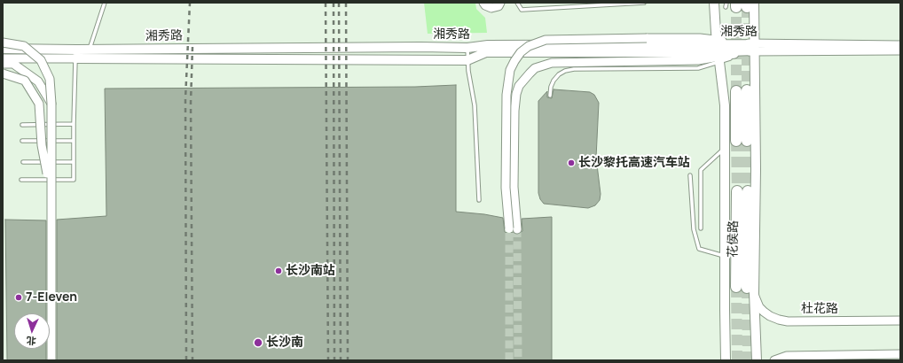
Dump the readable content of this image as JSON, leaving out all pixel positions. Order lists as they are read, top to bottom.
{
  "streets": {
    "main road": ["湘秀路", "花侯路"],
    "street": ["杜花路"]
  },
  "crossings": [
    ["花侯路", "杜花路"]
  ],
  "places": [
    "长沙黎托高速汽车站",
    "长沙南站",
    "7-Eleven",
    "长沙南"
  ],
  "north": "bottom"
}
